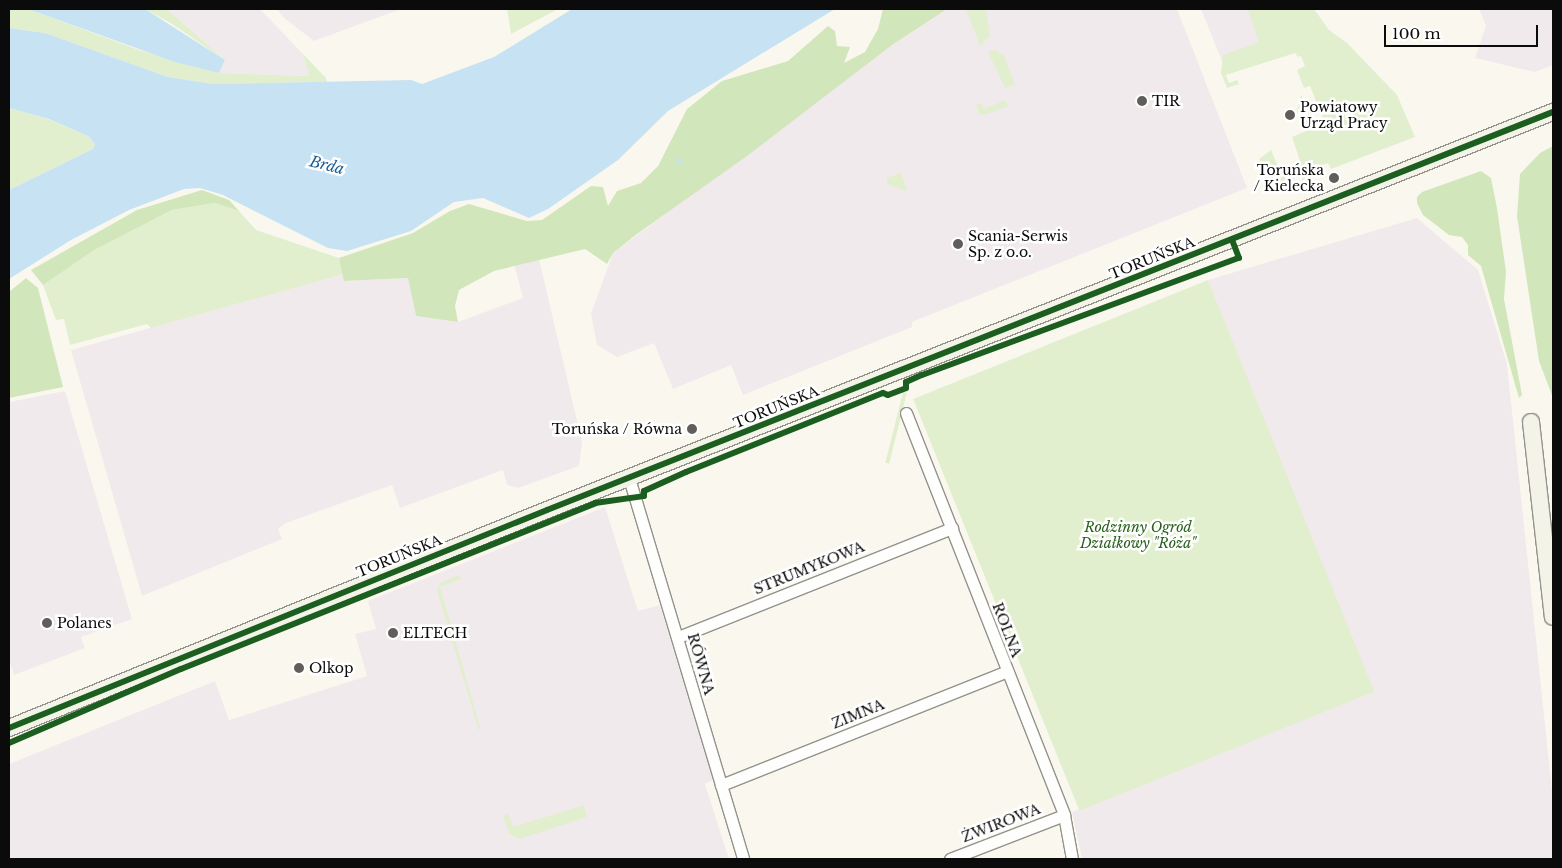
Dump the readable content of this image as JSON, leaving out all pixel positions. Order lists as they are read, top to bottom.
{
  "streets": {
    "street": [
      "TORUŃSKA",
      "STRUMYKOWA",
      "ROLNA",
      "RÓWNA",
      "ZIMNA",
      "ŻWIROWA"
    ]
  },
  "crossings": [
    ["TORUŃSKA", "RÓWNA"],
    ["STRUMYKOWA", "ROLNA"],
    ["STRUMYKOWA", "RÓWNA"],
    ["ROLNA", "ZIMNA"],
    ["ROLNA", "ŻWIROWA"],
    ["RÓWNA", "ZIMNA"]
  ],
  "water": ["Brda"],
  "parks": ["Rodzinny Ogród Działkowy \"Róża\""],
  "places": [
    "TIR",
    "Powiatowy Urząd Pracy",
    "Toruńska / Kielecka",
    "Scania-Serwis Sp. z o.o.",
    "Toruńska / Równa",
    "Polanes",
    "ELTECH",
    "Olkop"
  ],
  "scale_bar": "100 m"
}
